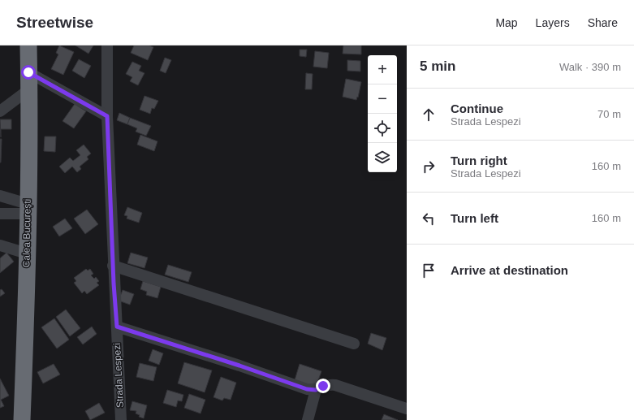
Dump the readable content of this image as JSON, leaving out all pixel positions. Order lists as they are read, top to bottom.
{
  "streets": {
    "highway": ["Calea București"],
    "street": ["Strada Lespezi"]
  },
  "page": {
    "header": "Streetwise",
    "nav": ["Map", "Layers", "Share"],
    "heading": ["5 min", "Walk · 390 m"],
    "map_buttons": ["+", "−"],
    "list": [
      ["Continue", "Strada Lespezi", "70 m"],
      ["Turn right", "Strada Lespezi", "160 m"],
      ["Turn left", "160 m"],
      "Arrive at destination"
    ]
  }
}
